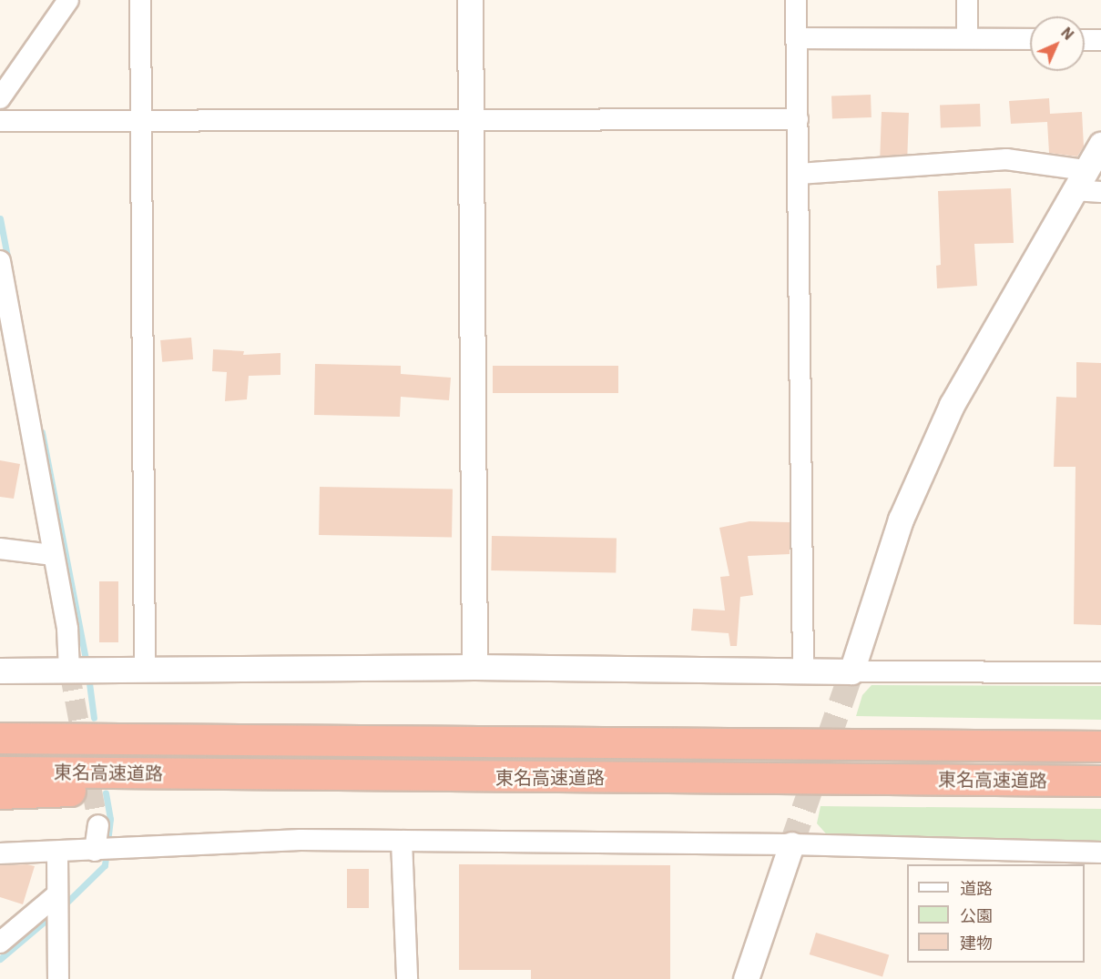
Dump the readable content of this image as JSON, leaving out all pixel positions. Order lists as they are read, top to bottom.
{
  "streets": {
    "highway": ["東名高速道路"]
  },
  "legend": ["道路", "公園", "建物"],
  "north": "top right"
}
